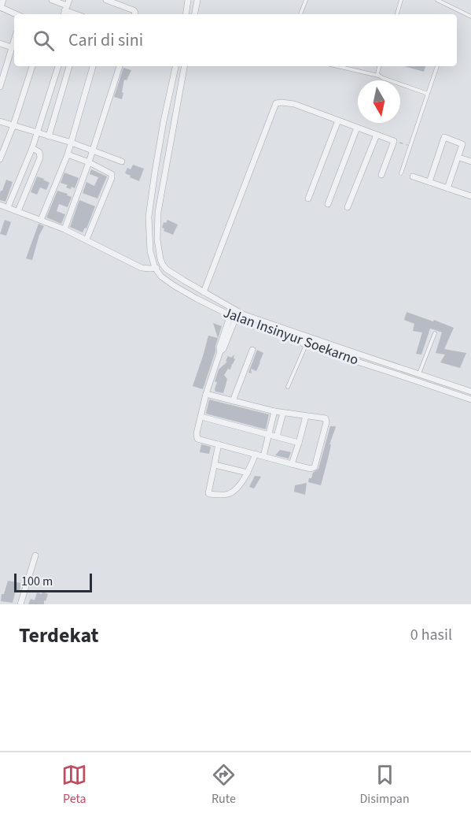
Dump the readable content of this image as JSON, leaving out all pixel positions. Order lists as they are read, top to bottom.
{
  "streets": {
    "street": ["Jalan Insinyur Soekarno"]
  },
  "scale_bar": "100 m",
  "north": "bottom",
  "page": {
    "search": "Cari di sini",
    "scale": "100 m",
    "heading": ["Terdekat", "0 hasil"],
    "nav": ["Peta", "Rute", "Disimpan"]
  }
}
